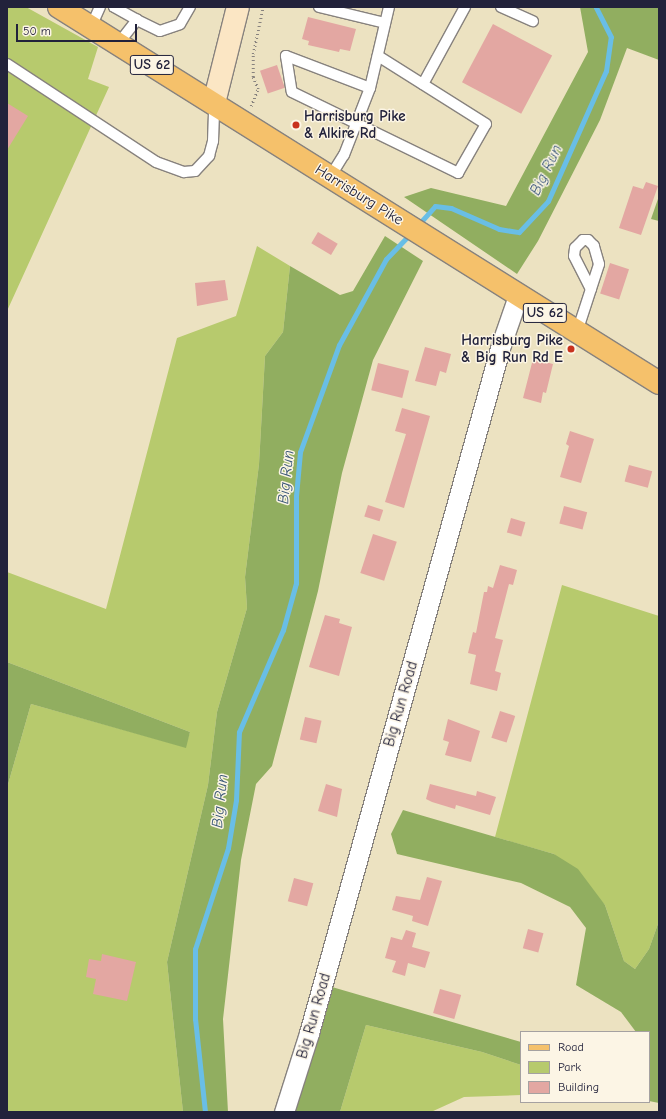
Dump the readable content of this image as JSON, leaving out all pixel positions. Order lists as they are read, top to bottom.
{
  "streets": {
    "main road": ["US 62", "Harrisburg Pike"],
    "street": ["Big Run Road"]
  },
  "crossings": [
    ["Harrisburg Pike", "Big Run Road"]
  ],
  "water": ["Big Run"],
  "places": ["Harrisburg Pike & Alkire Rd", "Harrisburg Pike & Big Run Rd E"],
  "legend": ["Road", "Park", "Building"],
  "scale_bar": "50 m"
}
